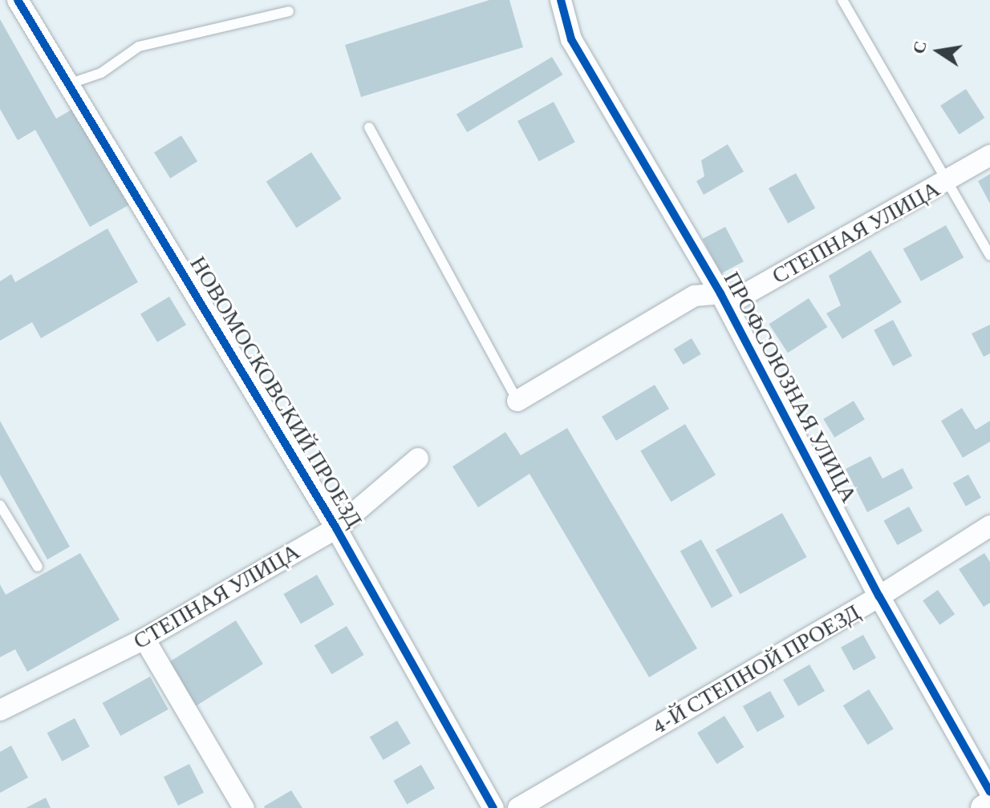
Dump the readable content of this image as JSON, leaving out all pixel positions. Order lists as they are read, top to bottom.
{
  "streets": {
    "street": [
      "СТЕПНАЯ УЛИЦА",
      "ПРОФСОЮЗНАЯ УЛИЦА",
      "НОВОМОСКОВСКИЙ ПРОЕЗД",
      "4-Й СТЕПНОЙ ПРОЕЗД"
    ]
  },
  "crossings": [
    ["СТЕПНАЯ УЛИЦА", "ПРОФСОЮЗНАЯ УЛИЦА"],
    ["СТЕПНАЯ УЛИЦА", "НОВОМОСКОВСКИЙ ПРОЕЗД"],
    ["ПРОФСОЮЗНАЯ УЛИЦА", "4-Й СТЕПНОЙ ПРОЕЗД"]
  ],
  "north": "left"
}
